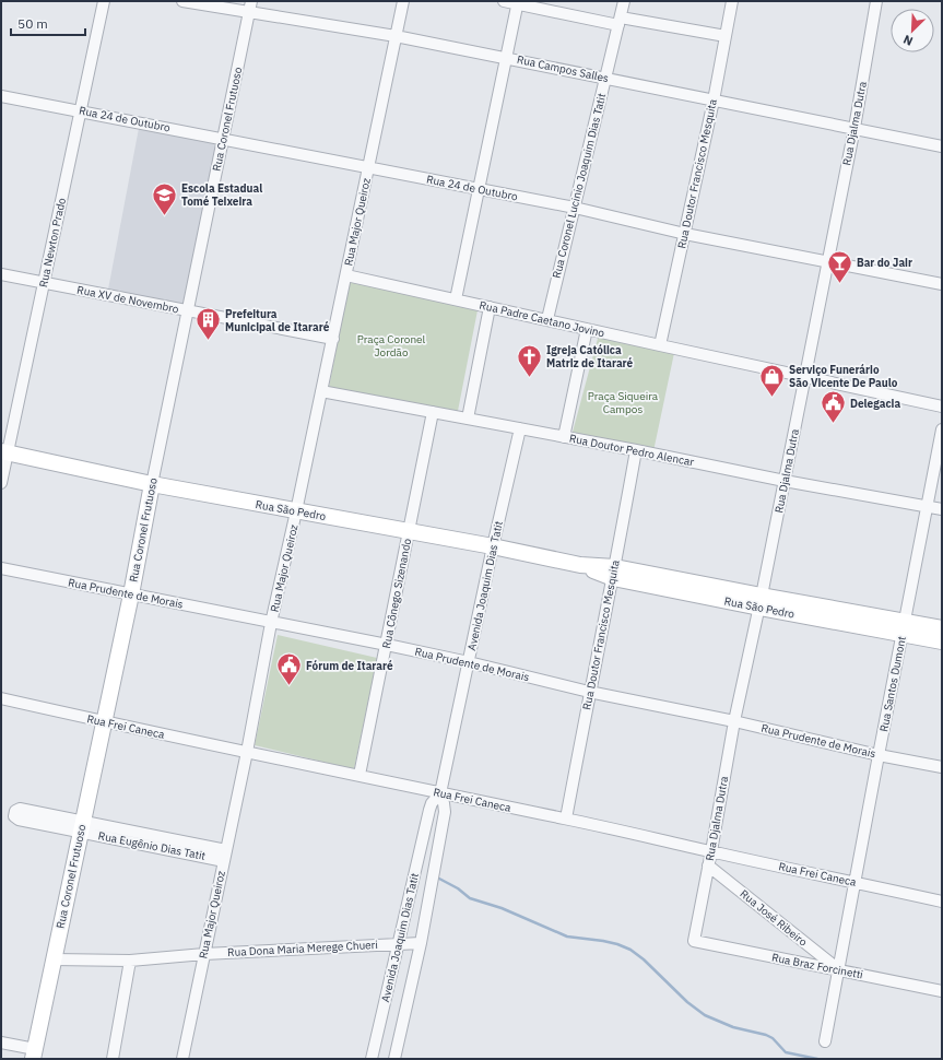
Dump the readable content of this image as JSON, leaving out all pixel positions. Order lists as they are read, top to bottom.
{
  "streets": {
    "main road": ["Rua Coronel Frutuoso", "Rua São Pedro"],
    "street": [
      "Rua Campos Salles",
      "Rua 24 de Outubro",
      "Rua Djalma Dutra",
      "Rua Doutor Francisco Mesquita",
      "Rua Coronel Lucinio Joaquim Dias Tatit",
      "Rua Major Queiroz",
      "Rua Newton Prado",
      "Rua XV de Novembro",
      "Rua Padre Caetano Jovino",
      "Rua Doutor Pedro Alencar",
      "Avenida Joaquim Dias Tatit",
      "Rua Prudente de Morais",
      "Rua Cônego Sizenando",
      "Rua Santos Dumont",
      "Rua Frei Caneca",
      "Rua Eugênio Dias Tatit",
      "Rua José Ribeiro",
      "Rua Dona Maria Merege Chueri",
      "Rua Braz Forcinetti"
    ]
  },
  "crossings": [
    ["Rua Campos Salles", "Rua Coronel Frutuoso"],
    ["Rua Campos Salles", "Rua Djalma Dutra"],
    ["Rua Campos Salles", "Rua Doutor Francisco Mesquita"],
    ["Rua Campos Salles", "Rua Coronel Lucinio Joaquim Dias Tatit"],
    ["Rua Campos Salles", "Rua Major Queiroz"],
    ["Rua 24 de Outubro", "Rua Coronel Frutuoso"],
    ["Rua 24 de Outubro", "Rua Djalma Dutra"],
    ["Rua 24 de Outubro", "Rua Doutor Francisco Mesquita"],
    ["Rua 24 de Outubro", "Rua Coronel Lucinio Joaquim Dias Tatit"],
    ["Rua 24 de Outubro", "Rua Major Queiroz"],
    ["Rua 24 de Outubro", "Rua Newton Prado"],
    ["Rua Coronel Frutuoso", "Rua XV de Novembro"],
    ["Rua Coronel Frutuoso", "Rua São Pedro"],
    ["Rua Coronel Frutuoso", "Rua Prudente de Morais"],
    ["Rua Coronel Frutuoso", "Rua Frei Caneca"],
    ["Rua Coronel Frutuoso", "Rua Eugênio Dias Tatit"],
    ["Rua Coronel Frutuoso", "Rua Dona Maria Merege Chueri"],
    ["Rua Djalma Dutra", "Rua Padre Caetano Jovino"],
    ["Rua Djalma Dutra", "Rua Doutor Pedro Alencar"],
    ["Rua Djalma Dutra", "Rua São Pedro"],
    ["Rua Djalma Dutra", "Rua Prudente de Morais"],
    ["Rua Djalma Dutra", "Rua Frei Caneca"],
    ["Rua Djalma Dutra", "Rua José Ribeiro"],
    ["Rua Djalma Dutra", "Rua Braz Forcinetti"],
    ["Rua Doutor Francisco Mesquita", "Rua Padre Caetano Jovino"],
    ["Rua Doutor Francisco Mesquita", "Rua Doutor Pedro Alencar"],
    ["Rua Doutor Francisco Mesquita", "Rua São Pedro"],
    ["Rua Doutor Francisco Mesquita", "Rua Prudente de Morais"],
    ["Rua Doutor Francisco Mesquita", "Rua Frei Caneca"],
    ["Rua Coronel Lucinio Joaquim Dias Tatit", "Rua Padre Caetano Jovino"],
    ["Rua Major Queiroz", "Rua XV de Novembro"],
    ["Rua Major Queiroz", "Rua Padre Caetano Jovino"],
    ["Rua Major Queiroz", "Rua Doutor Pedro Alencar"],
    ["Rua Major Queiroz", "Rua São Pedro"],
    ["Rua Major Queiroz", "Rua Prudente de Morais"],
    ["Rua Major Queiroz", "Rua Frei Caneca"],
    ["Rua Major Queiroz", "Rua Eugênio Dias Tatit"],
    ["Rua Major Queiroz", "Rua Dona Maria Merege Chueri"],
    ["Rua Newton Prado", "Rua XV de Novembro"],
    ["Rua Newton Prado", "Rua São Pedro"],
    ["Rua Doutor Pedro Alencar", "Avenida Joaquim Dias Tatit"],
    ["Rua Doutor Pedro Alencar", "Rua Cônego Sizenando"],
    ["Rua Doutor Pedro Alencar", "Rua Santos Dumont"],
    ["Rua São Pedro", "Avenida Joaquim Dias Tatit"],
    ["Rua São Pedro", "Rua Cônego Sizenando"],
    ["Rua São Pedro", "Rua Santos Dumont"],
    ["Avenida Joaquim Dias Tatit", "Rua Prudente de Morais"],
    ["Avenida Joaquim Dias Tatit", "Rua Frei Caneca"],
    ["Avenida Joaquim Dias Tatit", "Rua Dona Maria Merege Chueri"],
    ["Rua Prudente de Morais", "Rua Cônego Sizenando"],
    ["Rua Prudente de Morais", "Rua Santos Dumont"],
    ["Rua Cônego Sizenando", "Rua Frei Caneca"],
    ["Rua Santos Dumont", "Rua Frei Caneca"],
    ["Rua Santos Dumont", "Rua José Ribeiro"],
    ["Rua Santos Dumont", "Rua Braz Forcinetti"],
    ["Rua José Ribeiro", "Rua Braz Forcinetti"]
  ],
  "parks": ["Praça Coronel Jordão", "Praça Siqueira Campos"],
  "places": {
    "school or university": ["Escola Estadual Tomé Teixeira"],
    "bar": ["Bar do Jair"],
    "building": ["Prefeitura Municipal de Itararé"],
    "church": ["Igreja Católica Matriz de Itararé"],
    "shop": ["Serviço Funerário São Vicente De Paulo"],
    "public building": ["Delegacia", "Fórum de Itararé"]
  },
  "scale_bar": "50 m",
  "north": "bottom left"
}
